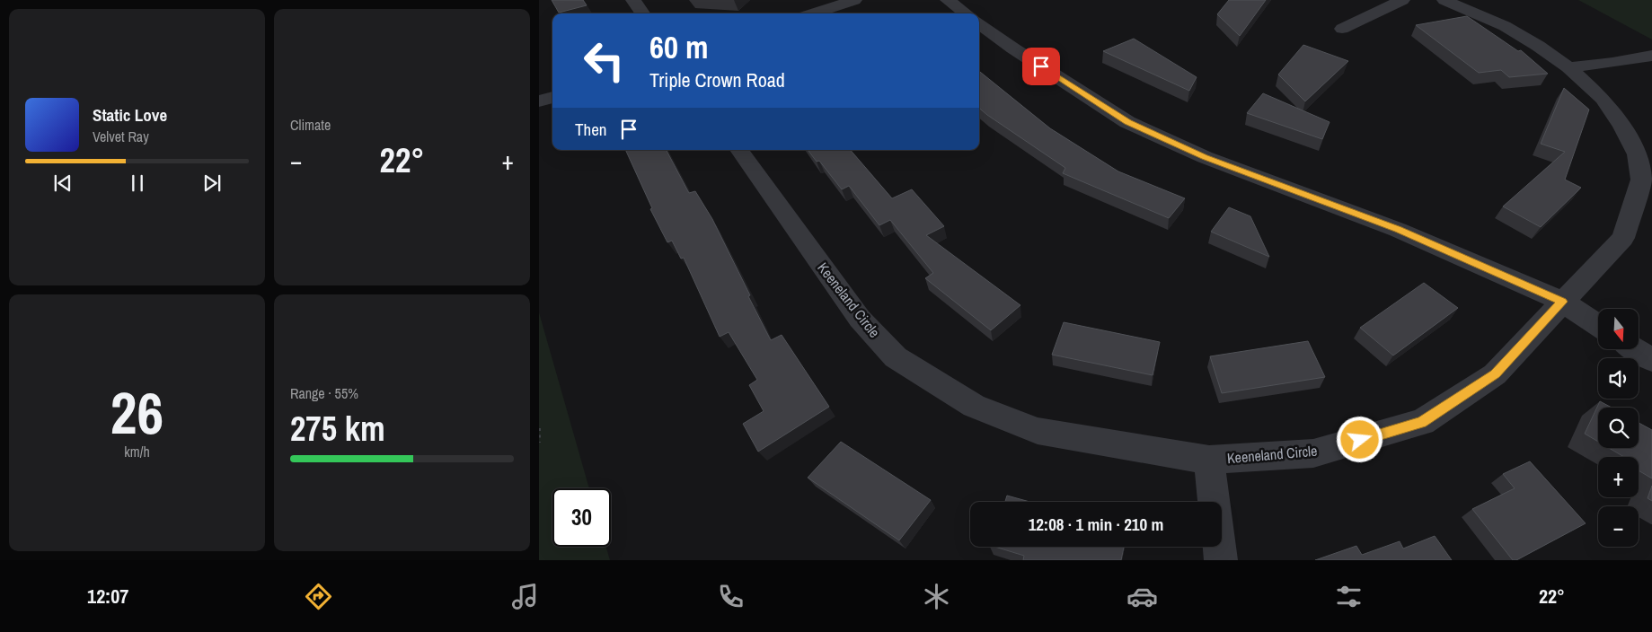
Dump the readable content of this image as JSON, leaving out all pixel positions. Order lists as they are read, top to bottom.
{
  "streets": {
    "street": ["Keeneland Circle"]
  },
  "north": "bottom",
  "page": {
    "tile": [
      "Climate",
      ["26", "km/h"],
      ["Range · 55%", "275 km"]
    ],
    "turn": ["60 m", "Triple Crown Road"],
    "song": ["Static Love", "Velvet Ray"],
    "then": "Then",
    "heat": ["−", "22°", "+"],
    "map_buttons": ["+", "−"],
    "limit": "30",
    "trip": "12:08 · 1 min · 210 m",
    "tabs": ["12:07", "22°"]
  }
}
